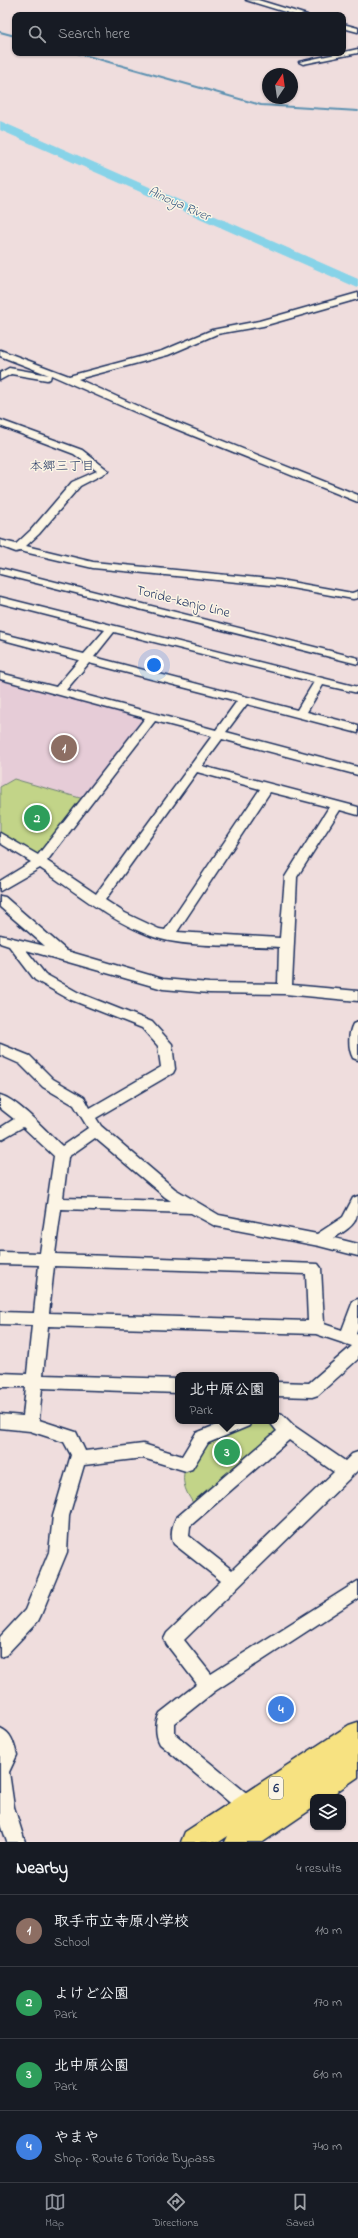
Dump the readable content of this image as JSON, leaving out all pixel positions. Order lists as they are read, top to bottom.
{
  "streets": {
    "highway": ["6"],
    "street": ["Toride-kanjo Line"]
  },
  "districts": ["本郷三丁目"],
  "water": ["Ainoya River"],
  "north": "top",
  "page": {
    "search": "Search here",
    "pins": [
      "1",
      "2",
      "3",
      "4"
    ],
    "popup": ["北中原公園", "Park"],
    "heading": ["Nearby", "4 results"],
    "list": [
      {
        "mark": "1",
        "name": "取手市立寺原小学校",
        "note": "School",
        "value": "110 m"
      },
      {
        "mark": "2",
        "name": "よけど公園",
        "note": "Park",
        "value": "170 m"
      },
      {
        "mark": "3",
        "name": "北中原公園",
        "note": "Park",
        "value": "610 m"
      },
      {
        "mark": "4",
        "name": "やまや",
        "note": "Shop · Route 6 Toride Bypass",
        "value": "740 m"
      }
    ],
    "nav": ["Map", "Directions", "Saved"]
  }
}
